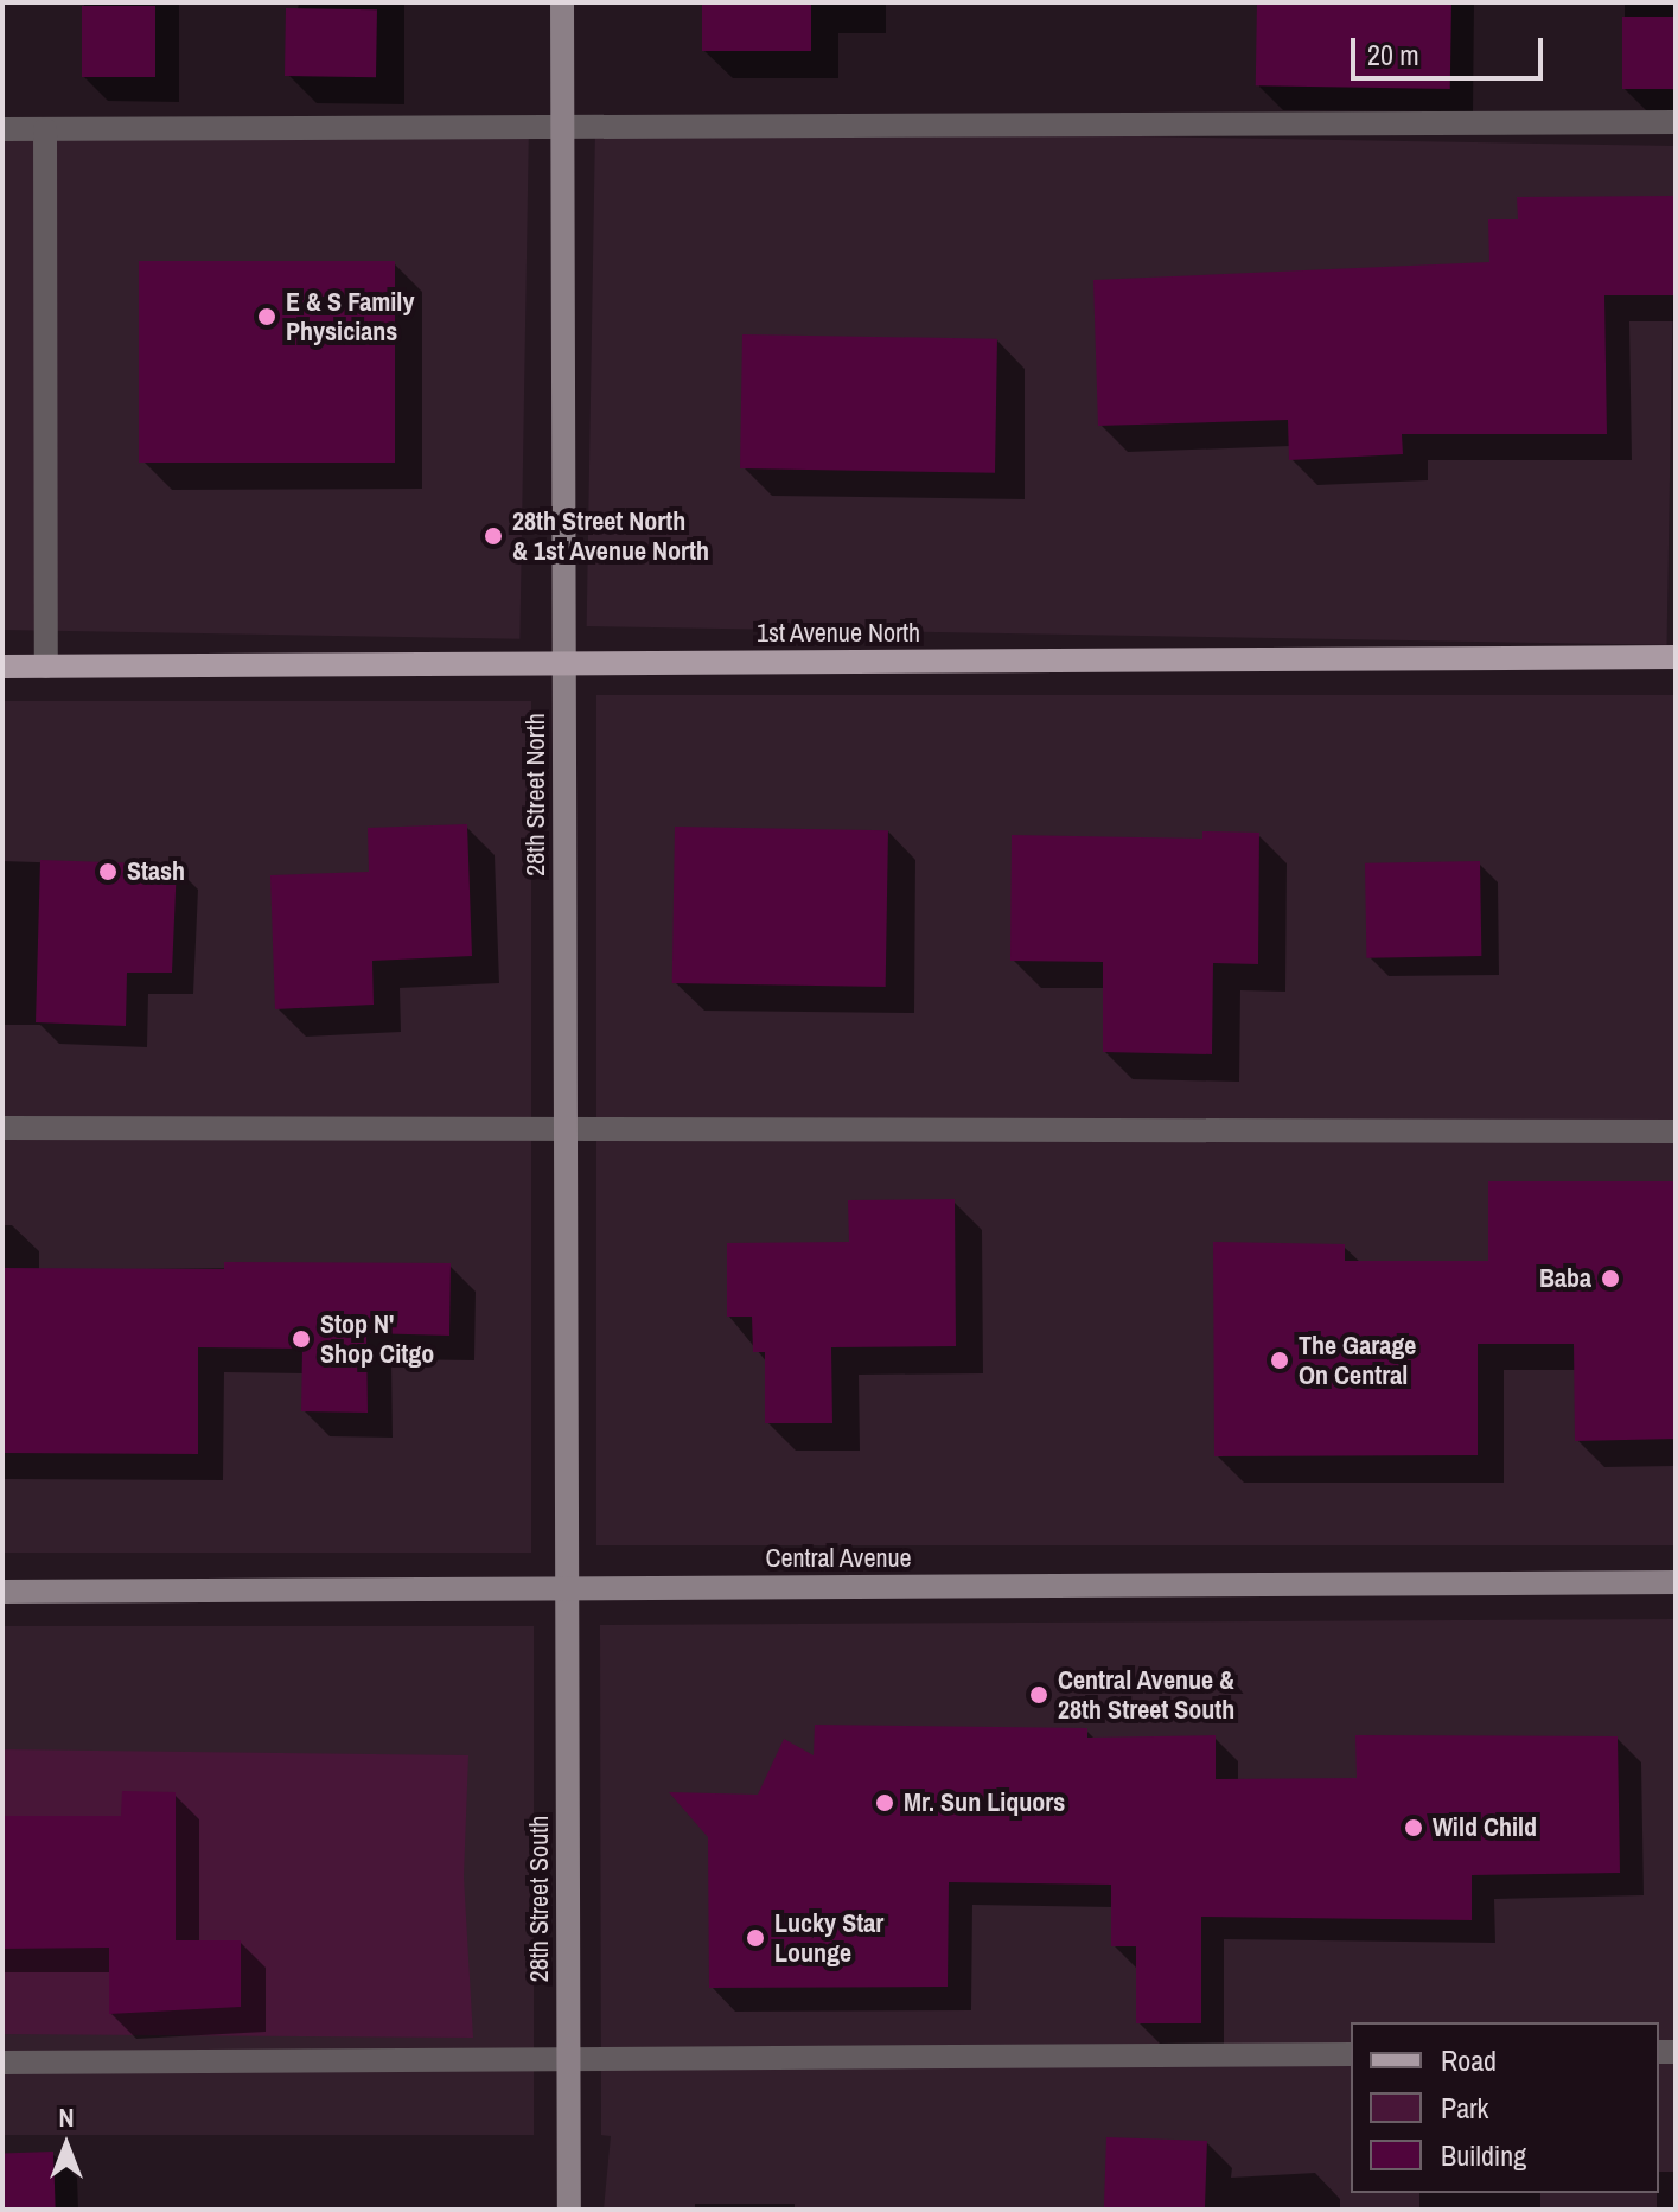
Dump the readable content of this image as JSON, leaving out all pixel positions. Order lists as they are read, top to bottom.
{
  "streets": {
    "main road": ["1st Avenue North"],
    "street": ["28th Street North", "Central Avenue", "28th Street South"]
  },
  "crossings": [
    ["1st Avenue North", "28th Street North"],
    ["28th Street North", "Central Avenue"],
    ["28th Street North", "28th Street South"],
    ["Central Avenue", "28th Street South"]
  ],
  "places": [
    "E & S Family Physicians",
    "28th Street North & 1st Avenue North",
    "Stash",
    "Baba",
    "Stop N' Shop Citgo",
    "The Garage On Central",
    "Central Avenue & 28th Street South",
    "Mr. Sun Liquors",
    "Wild Child",
    "Lucky Star Lounge"
  ],
  "legend": ["Road", "Park", "Building"],
  "scale_bar": "20 m",
  "north": "top"
}
